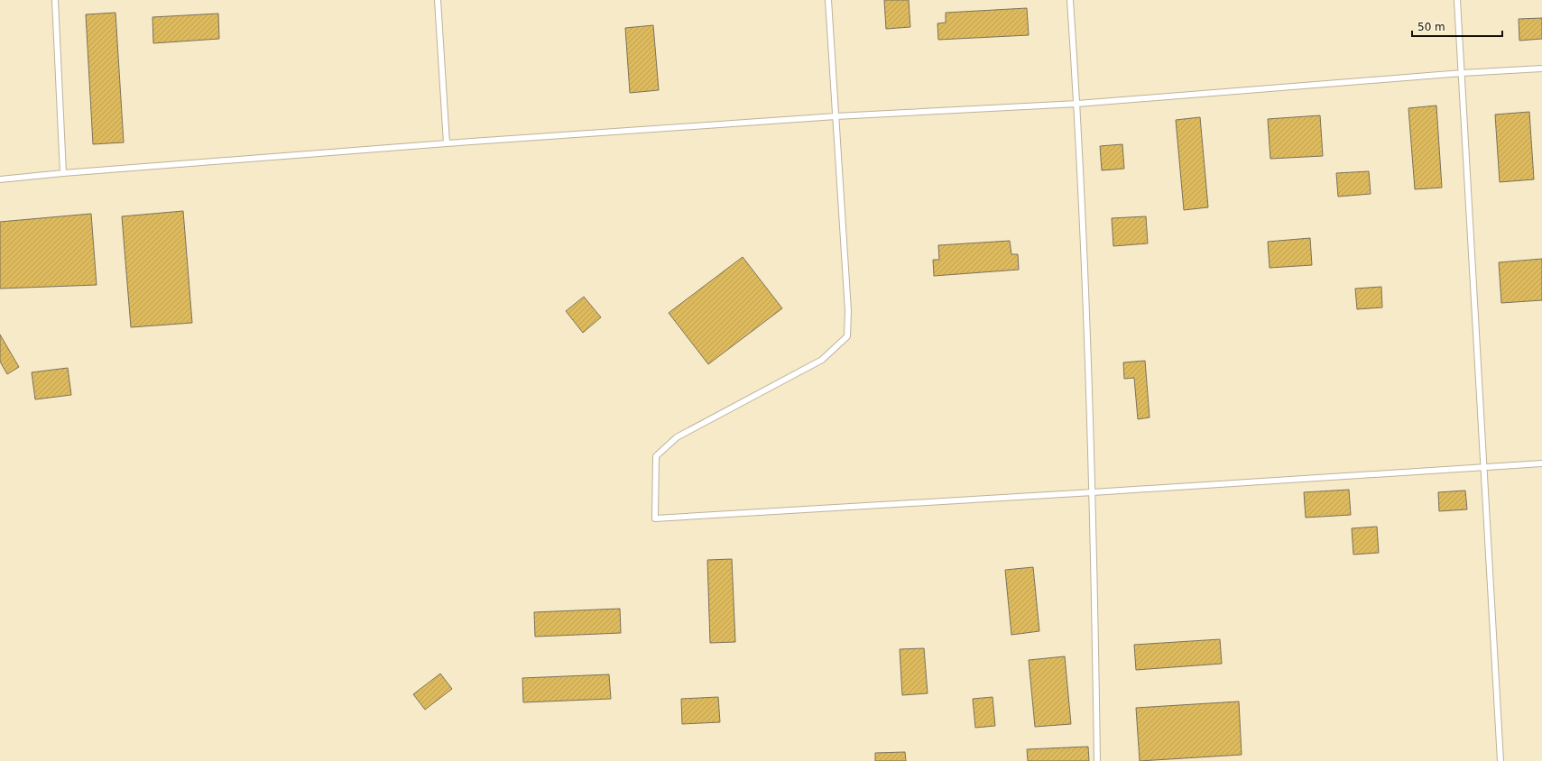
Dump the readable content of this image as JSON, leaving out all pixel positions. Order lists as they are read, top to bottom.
{
  "scale_bar": "50 m"
}
